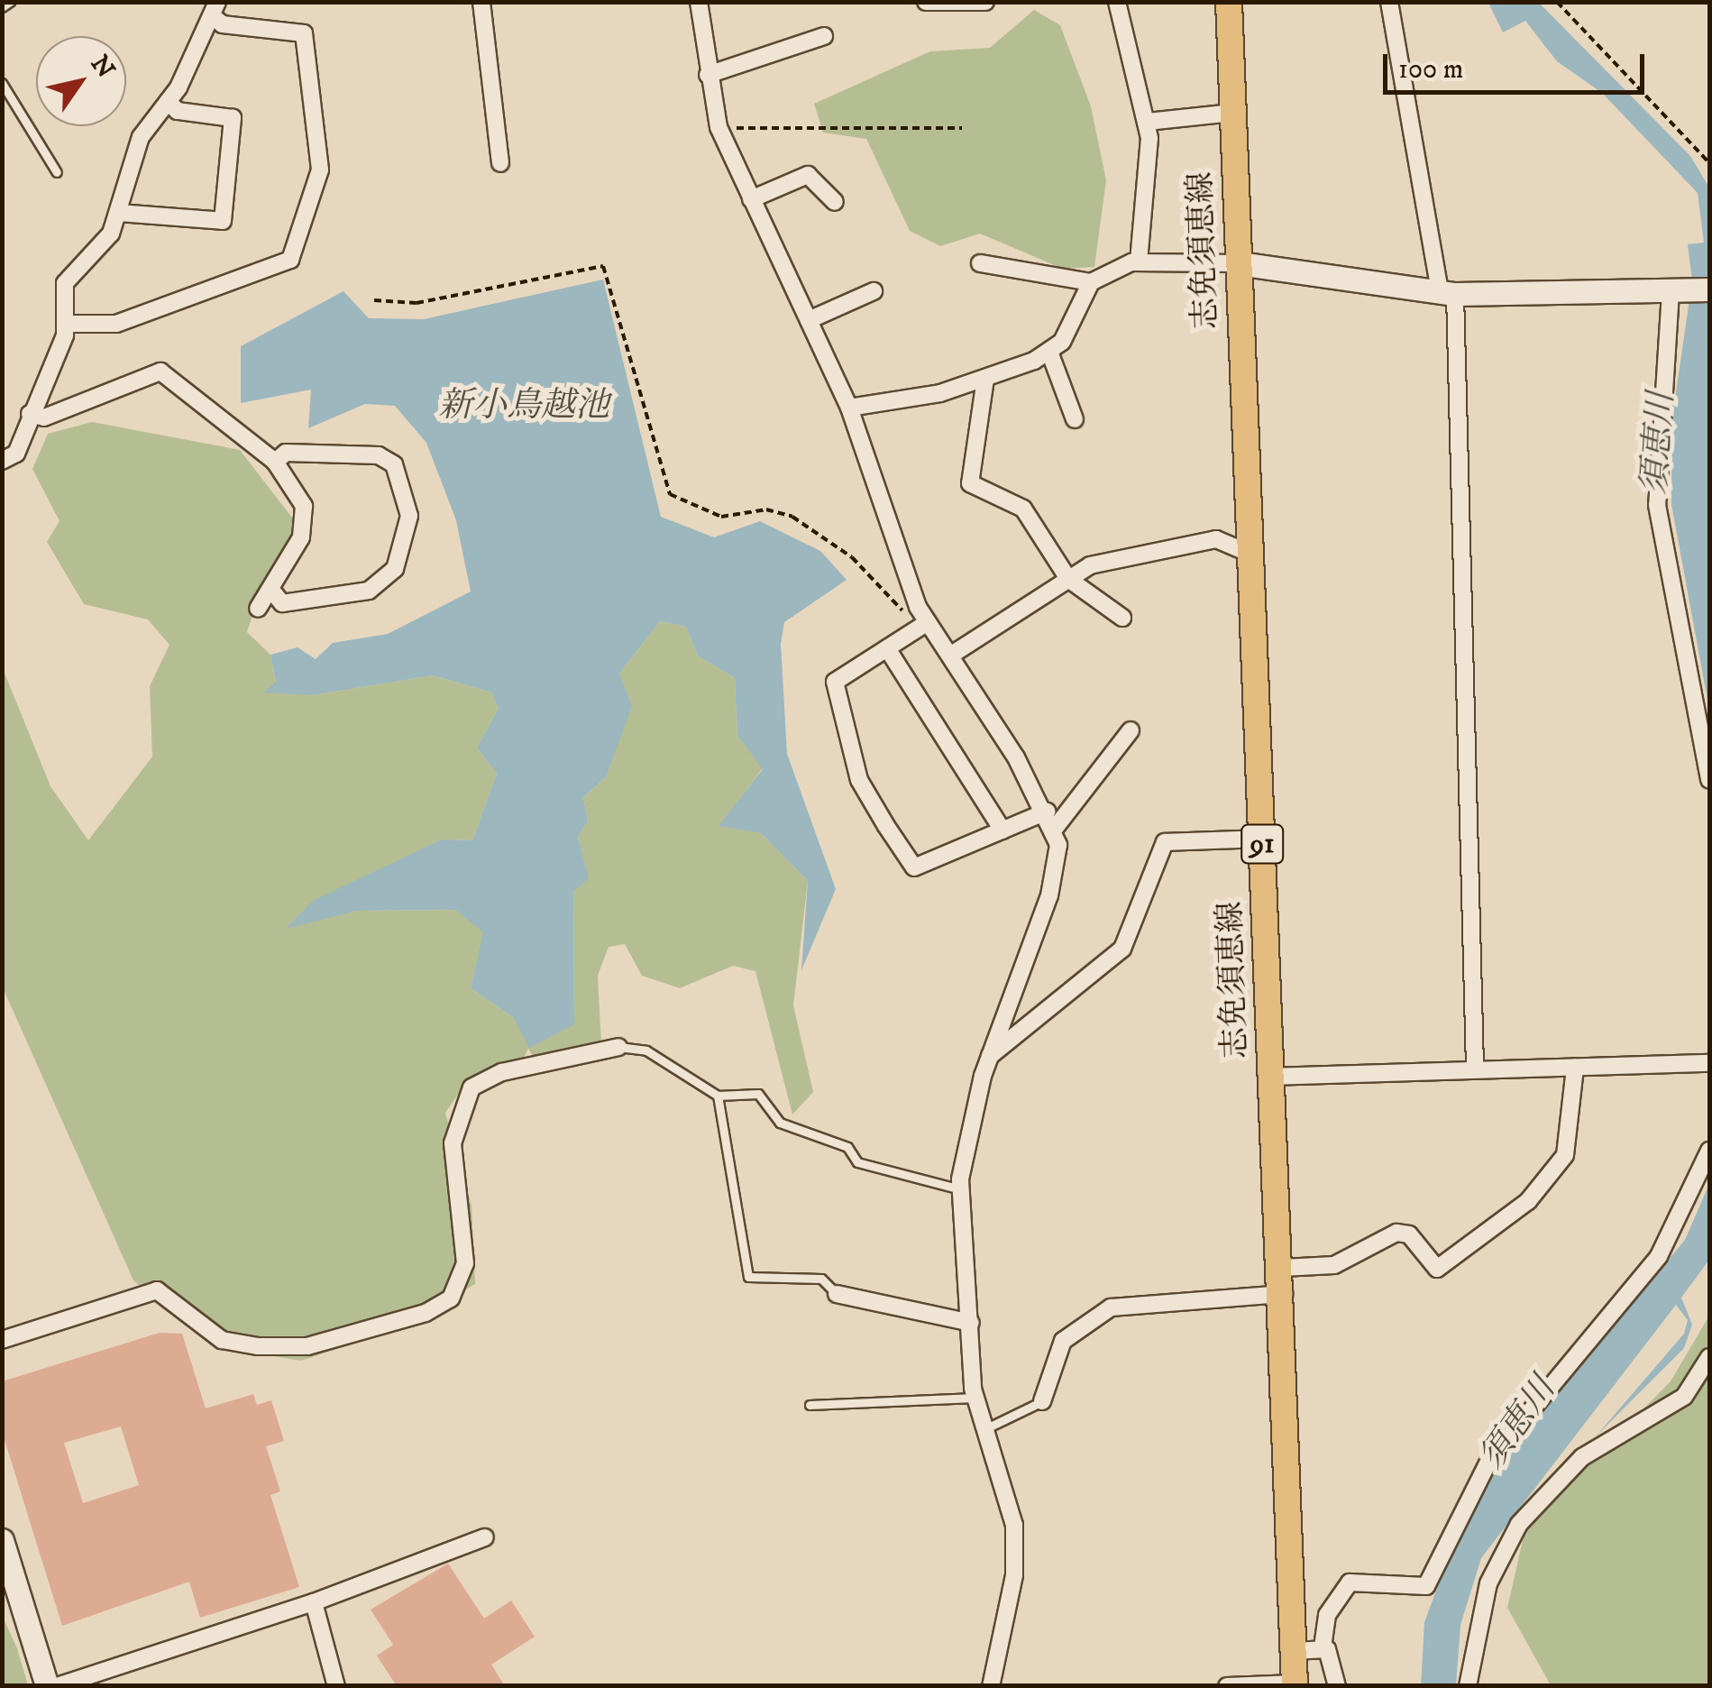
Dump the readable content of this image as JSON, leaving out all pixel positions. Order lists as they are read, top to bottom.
{
  "streets": {
    "main road": ["志免須恵線", "91"]
  },
  "water": ["新小鳥越池", "須恵川"],
  "scale_bar": "100 m",
  "north": "top right"
}
